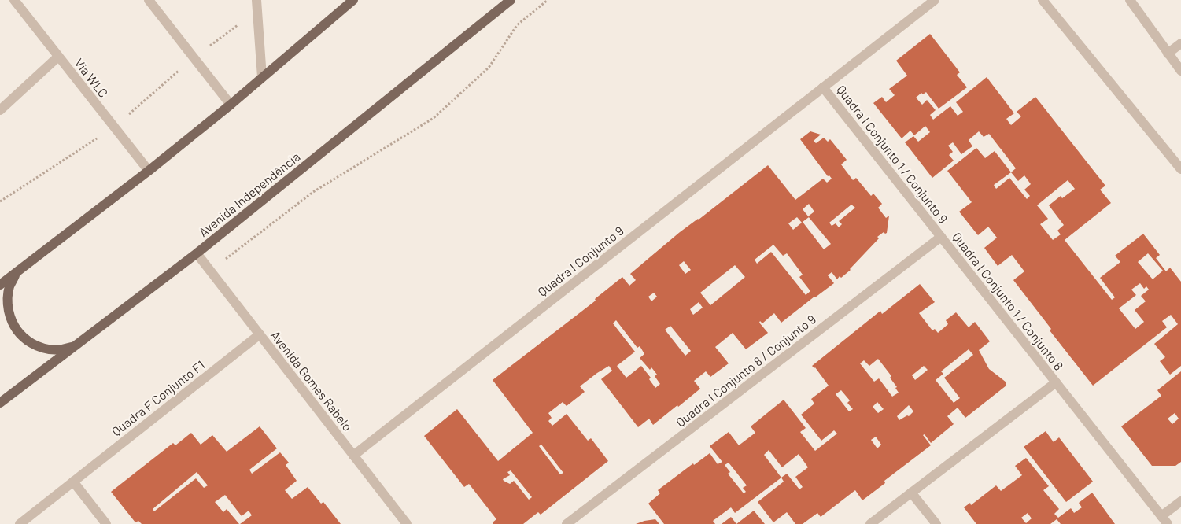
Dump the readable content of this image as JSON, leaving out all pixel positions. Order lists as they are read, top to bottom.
{
  "streets": {
    "main road": ["Avenida Independência"],
    "street": [
      "Via WLC",
      "Quadra I Conjunto 1 / Conjunto 9",
      "Quadra I Conjunto 9",
      "Quadra I Conjunto 1 / Conjunto 8",
      "Quadra I Conjunto 8 / Conjunto 9",
      "Avenida Gomes Rabelo",
      "Quadra F Conjunto F1"
    ]
  },
  "crossings": [
    ["Quadra I Conjunto 1 / Conjunto 9", "Quadra I Conjunto 9"],
    ["Quadra I Conjunto 1 / Conjunto 9", "Quadra I Conjunto 1 / Conjunto 8"],
    ["Quadra I Conjunto 1 / Conjunto 9", "Quadra I Conjunto 8 / Conjunto 9"],
    ["Avenida Independência", "Avenida Gomes Rabelo"],
    ["Quadra I Conjunto 9", "Avenida Gomes Rabelo"],
    ["Quadra I Conjunto 1 / Conjunto 8", "Quadra I Conjunto 8 / Conjunto 9"],
    ["Avenida Gomes Rabelo", "Quadra F Conjunto F1"]
  ]
}
